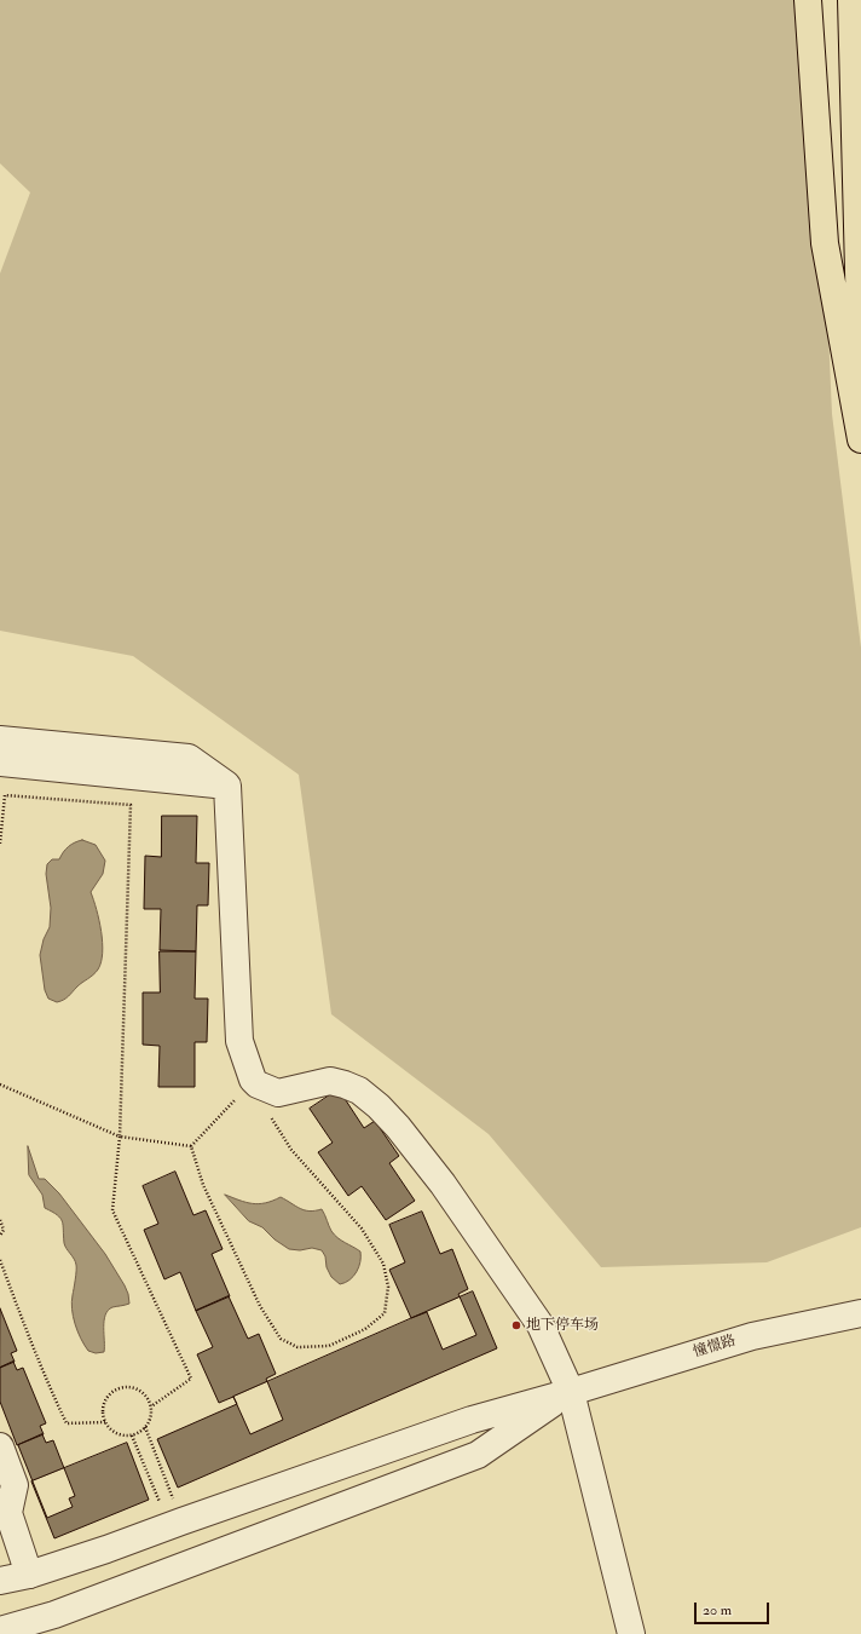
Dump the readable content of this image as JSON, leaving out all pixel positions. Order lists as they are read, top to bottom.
{
  "streets": {
    "street": ["憧憬路"]
  },
  "places": ["地下停车场"],
  "scale_bar": "20 m"
}
